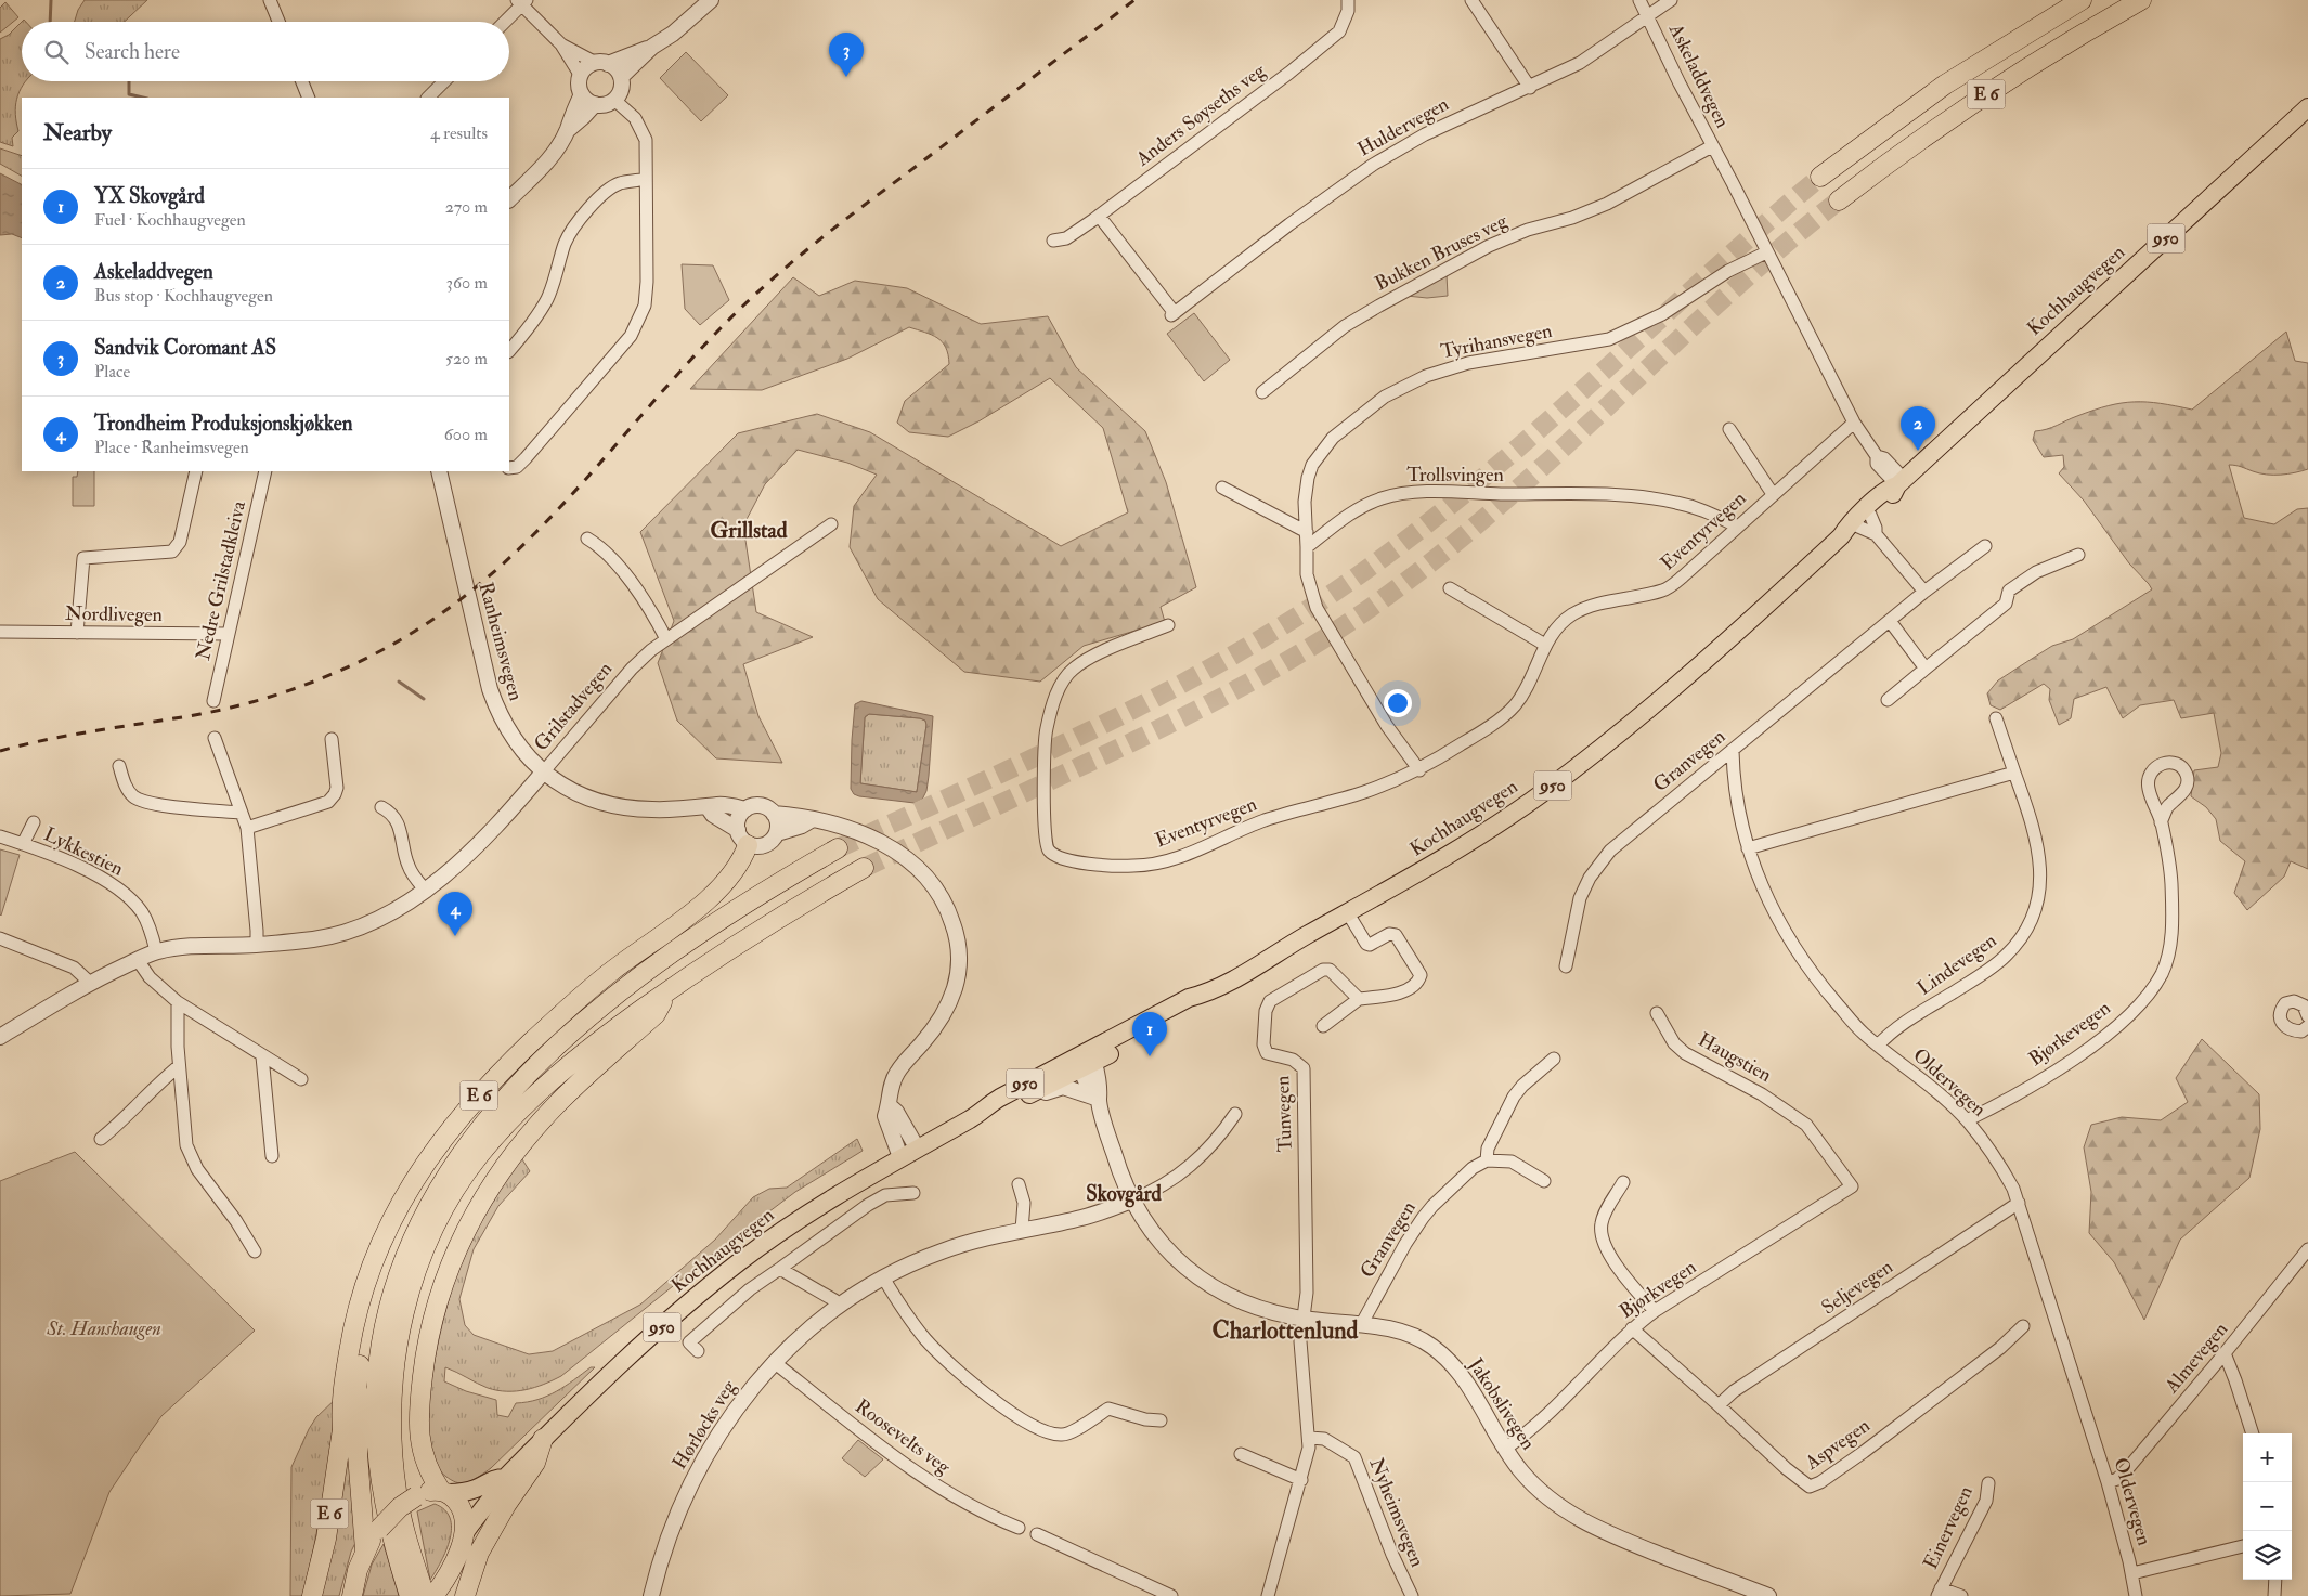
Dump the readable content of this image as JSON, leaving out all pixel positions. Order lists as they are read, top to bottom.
{
  "streets": {
    "highway": ["E 6"],
    "main road": ["950", "Kochhaugvegen"],
    "street": [
      "Askeladdvegen",
      "Anders Søyseths veg",
      "Huldervegen",
      "Bukken Bruses veg",
      "Tyrihansvegen",
      "Trollsvingen",
      "Eventyrvegen",
      "Nedre Grilstadkleiva",
      "Nordlivegen",
      "Ranheimsvegen",
      "Grilstadvegen",
      "Granvegen",
      "Lykkestien",
      "Lindevegen",
      "Bjørkevegen",
      "Haugstien",
      "Oldervegen",
      "Tunvegen",
      "Seljevegen",
      "Bjørkvegen",
      "Almevegen",
      "Jakobslivegen",
      "Hørløcks veg",
      "Roosevelts veg",
      "Aspvegen",
      "Nyheimsvegen",
      "Einervegen"
    ]
  },
  "crossings": [
    ["Askeladdvegen", "Huldervegen"],
    ["Askeladdvegen", "Bukken Bruses veg"],
    ["Askeladdvegen", "Kochhaugvegen"],
    ["Askeladdvegen", "Tyrihansvegen"],
    ["Askeladdvegen", "Eventyrvegen"],
    ["E 6", "Kochhaugvegen"],
    ["E 6", "Grilstadvegen"],
    ["Anders Søyseths veg", "Huldervegen"],
    ["Kochhaugvegen", "Jakobslivegen"],
    ["Tyrihansvegen", "Trollsvingen"],
    ["Trollsvingen", "Eventyrvegen"],
    ["Nedre Grilstadkleiva", "Nordlivegen"],
    ["Ranheimsvegen", "Grilstadvegen"],
    ["Granvegen", "Oldervegen"],
    ["Granvegen", "Jakobslivegen"],
    ["Lindevegen", "Oldervegen"],
    ["Bjørkevegen", "Oldervegen"],
    ["Haugstien", "Bjørkvegen"],
    ["Oldervegen", "Seljevegen"],
    ["Oldervegen", "Almevegen"],
    ["Tunvegen", "Jakobslivegen"],
    ["Tunvegen", "Nyheimsvegen"],
    ["Seljevegen", "Aspvegen"],
    ["Bjørkvegen", "Jakobslivegen"],
    ["Bjørkvegen", "Aspvegen"],
    ["Jakobslivegen", "Hørløcks veg"],
    ["Hørløcks veg", "Roosevelts veg"]
  ],
  "districts": ["Grillstad", "Skovgård", "Charlottenlund"],
  "parks": ["St. Hanshaugen"],
  "page": {
    "search": "Search here",
    "pins": [
      "3",
      "2",
      "4",
      "1"
    ],
    "heading": ["Nearby", "4 results"],
    "list": [
      {
        "mark": "1",
        "name": "YX Skovgård",
        "note": "Fuel · Kochhaugvegen",
        "value": "270 m"
      },
      {
        "mark": "2",
        "name": "Askeladdvegen",
        "note": "Bus stop · Kochhaugvegen",
        "value": "360 m"
      },
      {
        "mark": "3",
        "name": "Sandvik Coromant AS",
        "note": "Place",
        "value": "520 m"
      },
      {
        "mark": "4",
        "name": "Trondheim Produksjonskjøkken",
        "note": "Place · Ranheimsvegen",
        "value": "600 m"
      }
    ],
    "map_buttons": ["+", "−"]
  }
}
